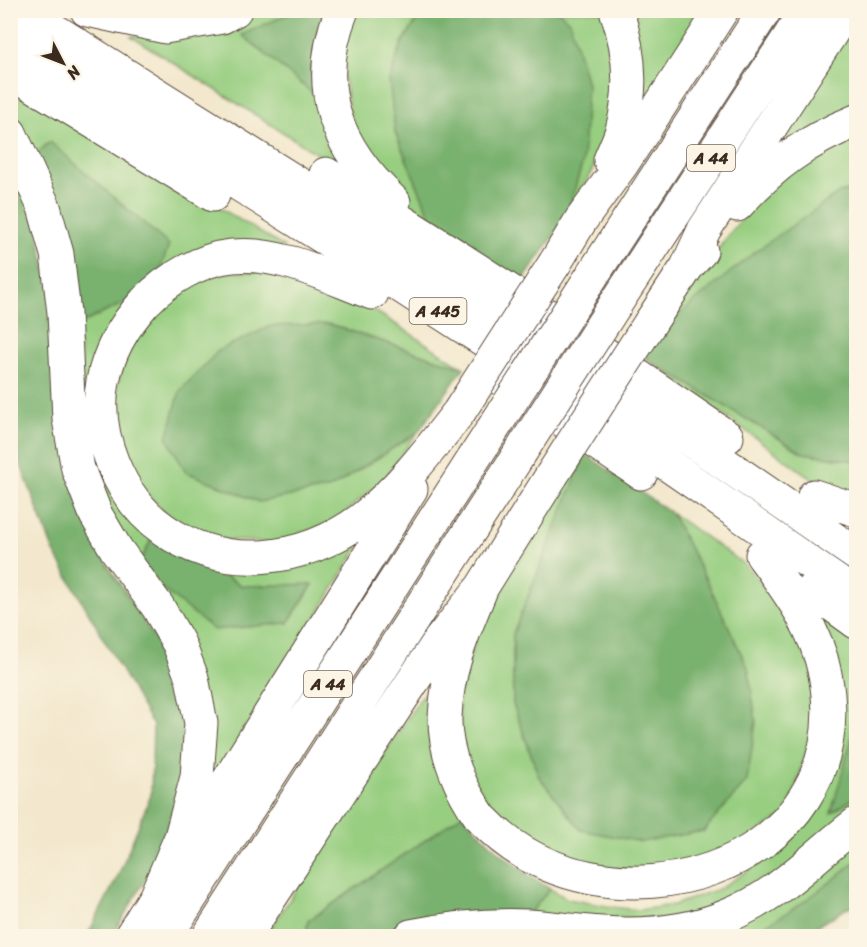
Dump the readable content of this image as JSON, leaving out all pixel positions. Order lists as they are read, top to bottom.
{
  "streets": {
    "highway": ["A 44", "A 445"]
  },
  "north": "bottom right"
}
